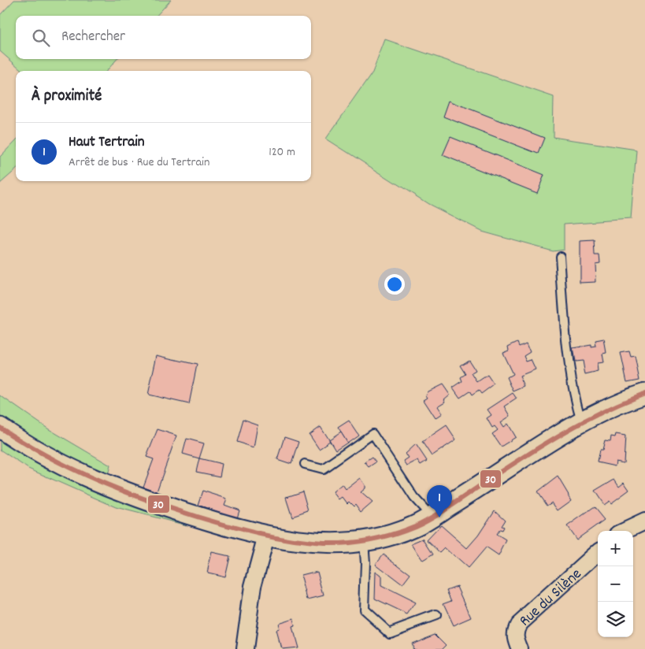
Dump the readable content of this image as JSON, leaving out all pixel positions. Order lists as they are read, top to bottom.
{
  "streets": {
    "street": ["Rue du Silène"]
  },
  "lines": ["transit line 30"],
  "page": {
    "search": "Rechercher",
    "heading": "À proximité",
    "list": [
      {
        "mark": "1",
        "name": "Haut Tertrain",
        "note": "Arrêt de bus · Rue du Tertrain",
        "value": "120 m"
      }
    ],
    "pins": "1",
    "map_buttons": ["+", "−"]
  }
}
